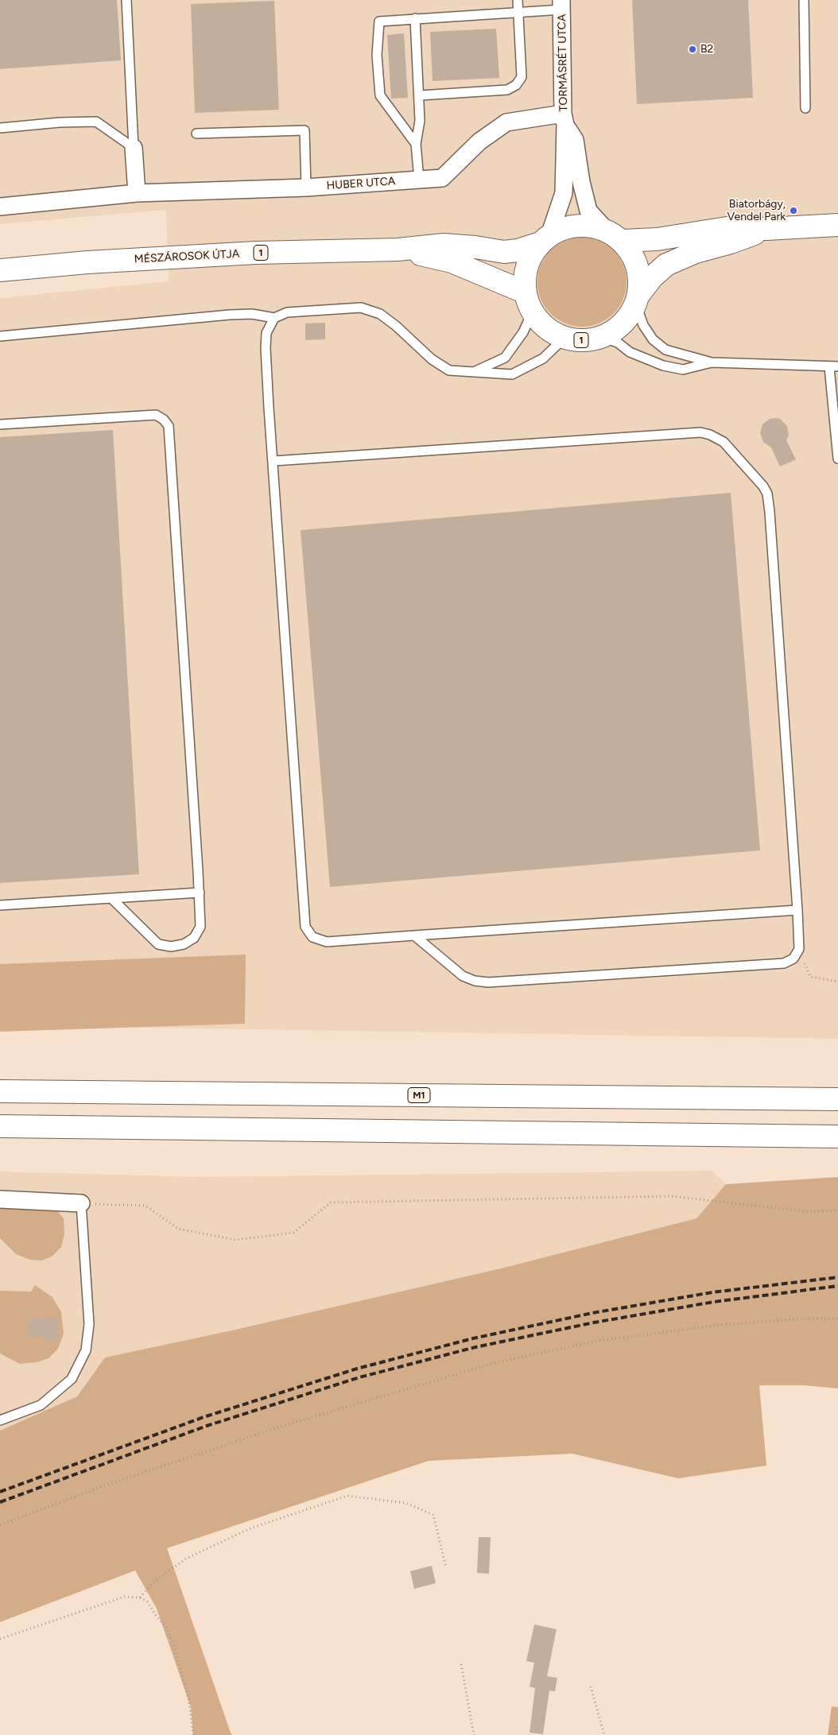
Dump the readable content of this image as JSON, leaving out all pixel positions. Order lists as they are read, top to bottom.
{
  "streets": {
    "main road": ["1", "MÉSZÁROSOK ÚTJA", "M1"],
    "street": ["TORMÁSRÉT UTCA", "HUBER UTCA"]
  },
  "crossings": [
    ["TORMÁSRÉT UTCA", "HUBER UTCA"],
    ["TORMÁSRÉT UTCA", "MÉSZÁROSOK ÚTJA"]
  ],
  "places": ["B2", "Biatorbágy, Vendel Park"]
}
